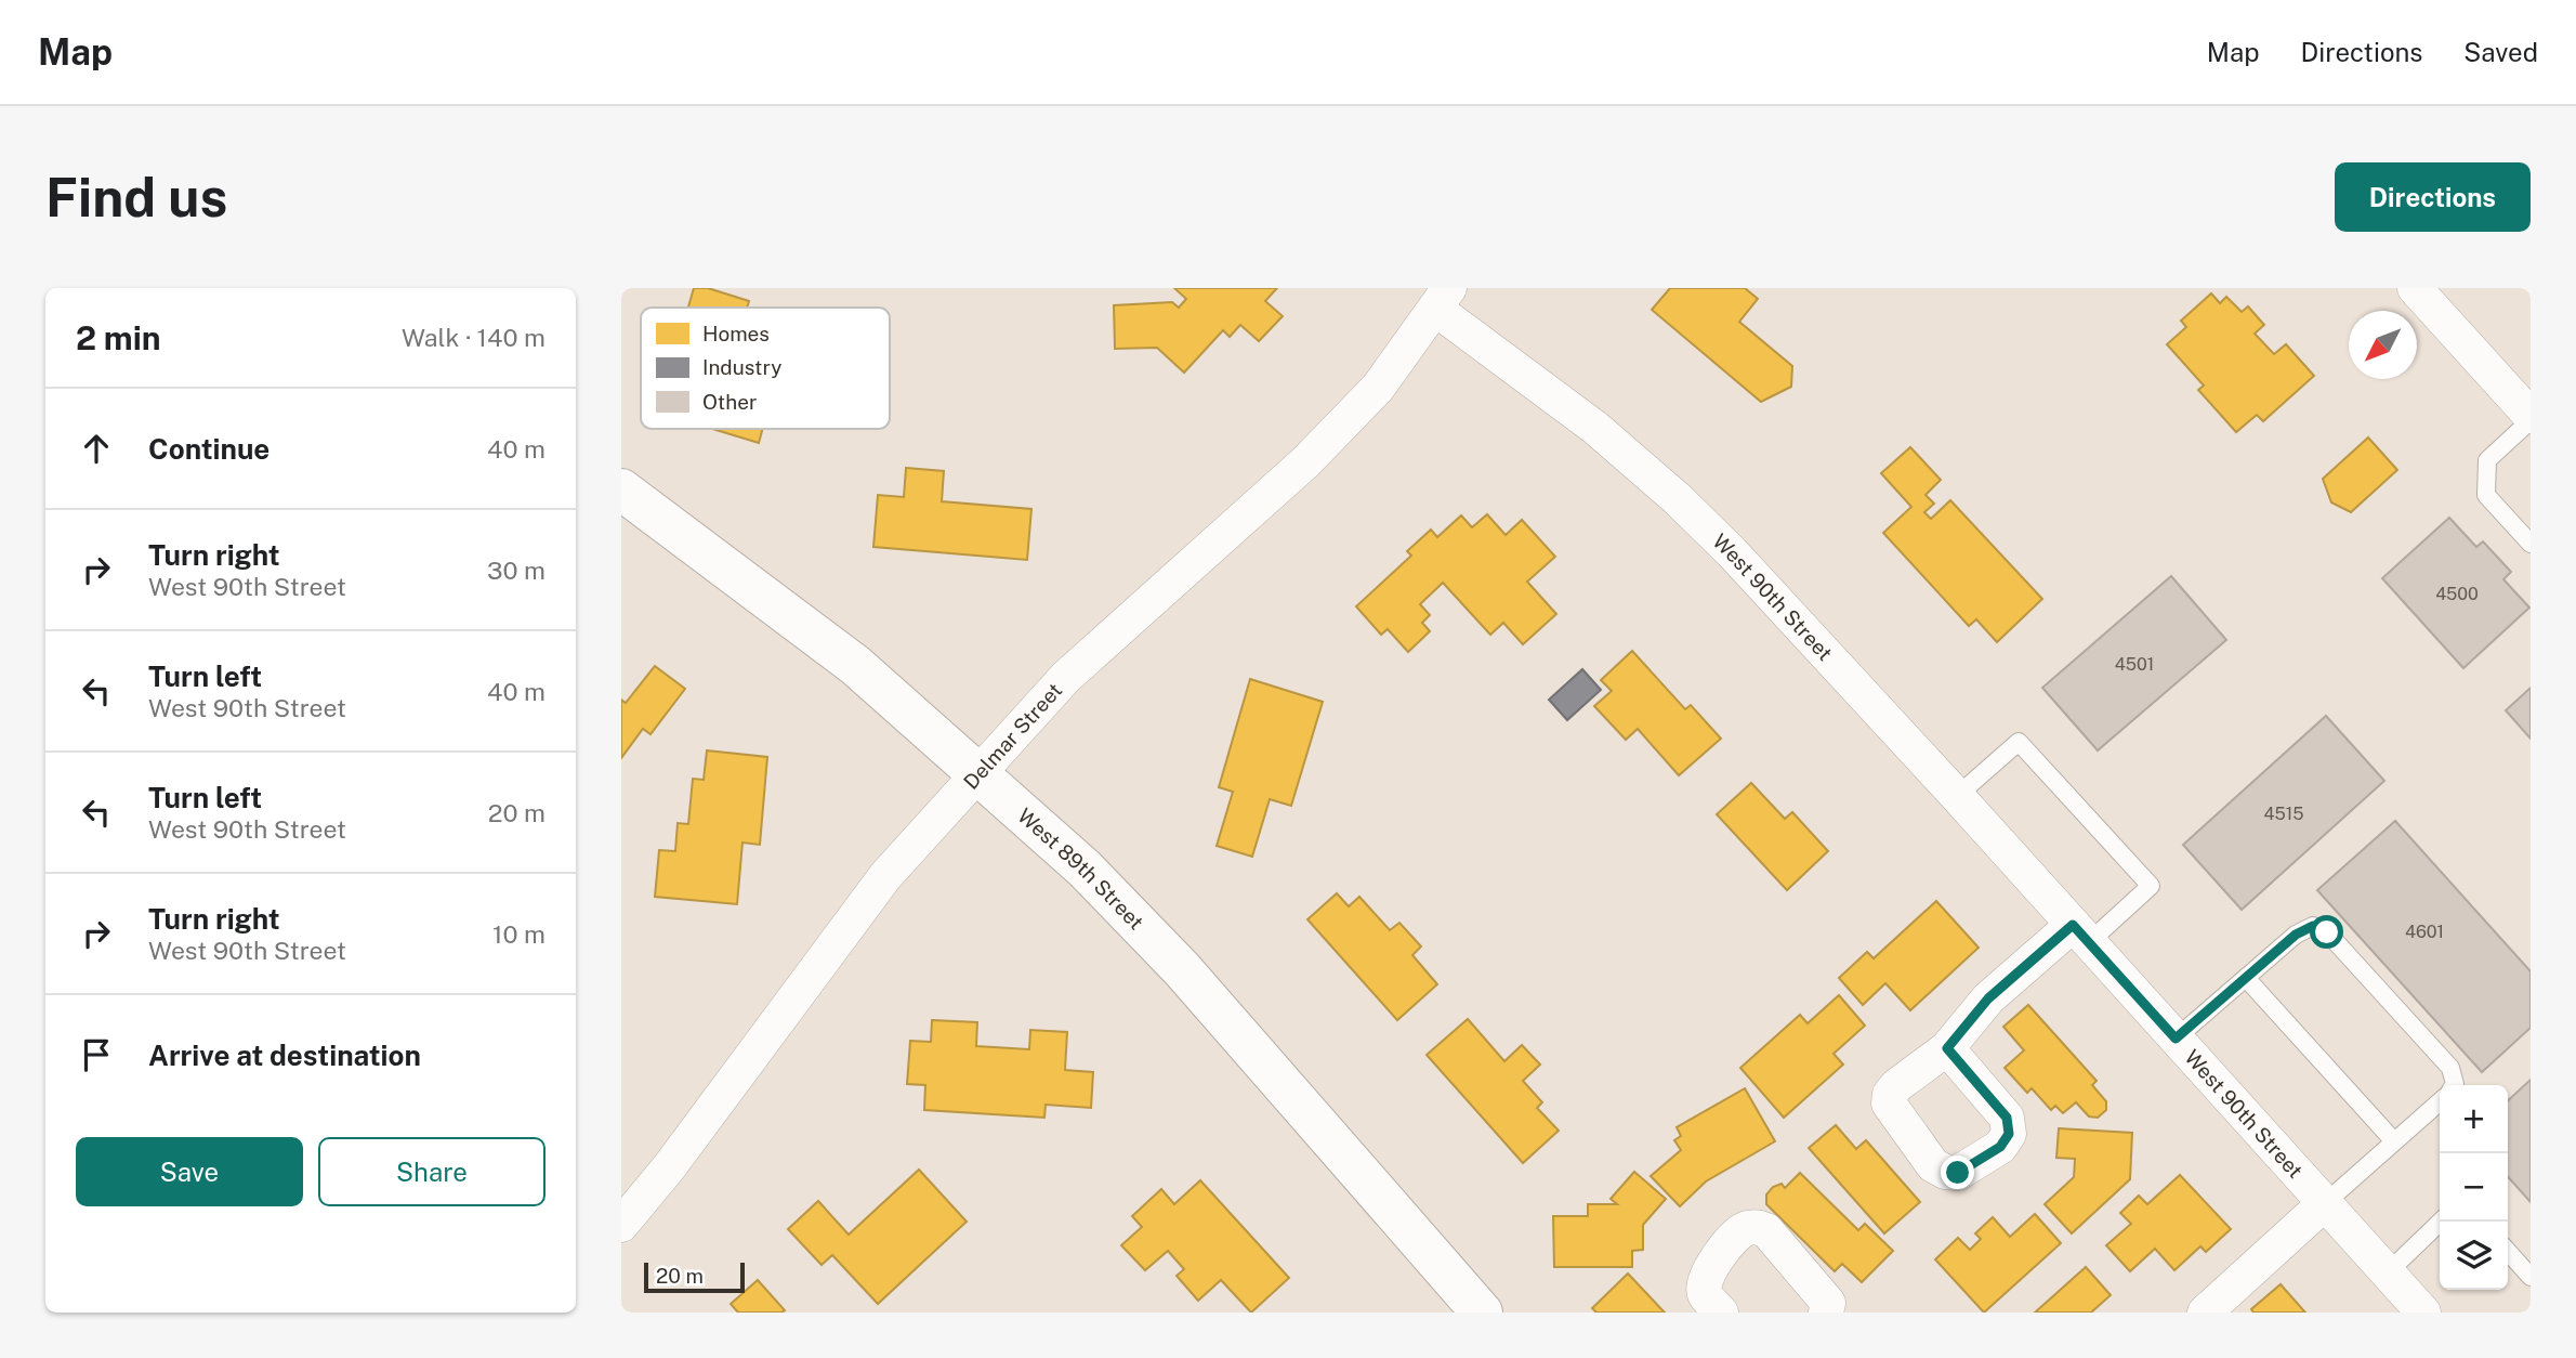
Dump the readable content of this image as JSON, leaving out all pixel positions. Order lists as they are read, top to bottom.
{
  "streets": {
    "street": ["West 90th Street", "Delmar Street", "West 89th Street"]
  },
  "crossings": [
    ["West 90th Street", "Delmar Street"],
    ["Delmar Street", "West 89th Street"]
  ],
  "house_numbers": [
    "4500",
    "4501",
    "4515",
    "4601"
  ],
  "legend": ["Homes", "Industry", "Other"],
  "scale_bar": "20 m",
  "north": "bottom left",
  "page": {
    "header": "Map",
    "nav": ["Map", "Directions", "Saved"],
    "buttons": [
      "Directions",
      ["Save", "Share"]
    ],
    "title": "Find us",
    "heading": ["2 min", "Walk · 140 m"],
    "list": [
      ["Continue", "40 m"],
      ["Turn right", "West 90th Street", "30 m"],
      ["Turn left", "West 90th Street", "40 m"],
      ["Turn left", "West 90th Street", "20 m"],
      ["Turn right", "West 90th Street", "10 m"],
      "Arrive at destination"
    ],
    "map_buttons": ["+", "−"],
    "scale": "20 m"
  }
}
